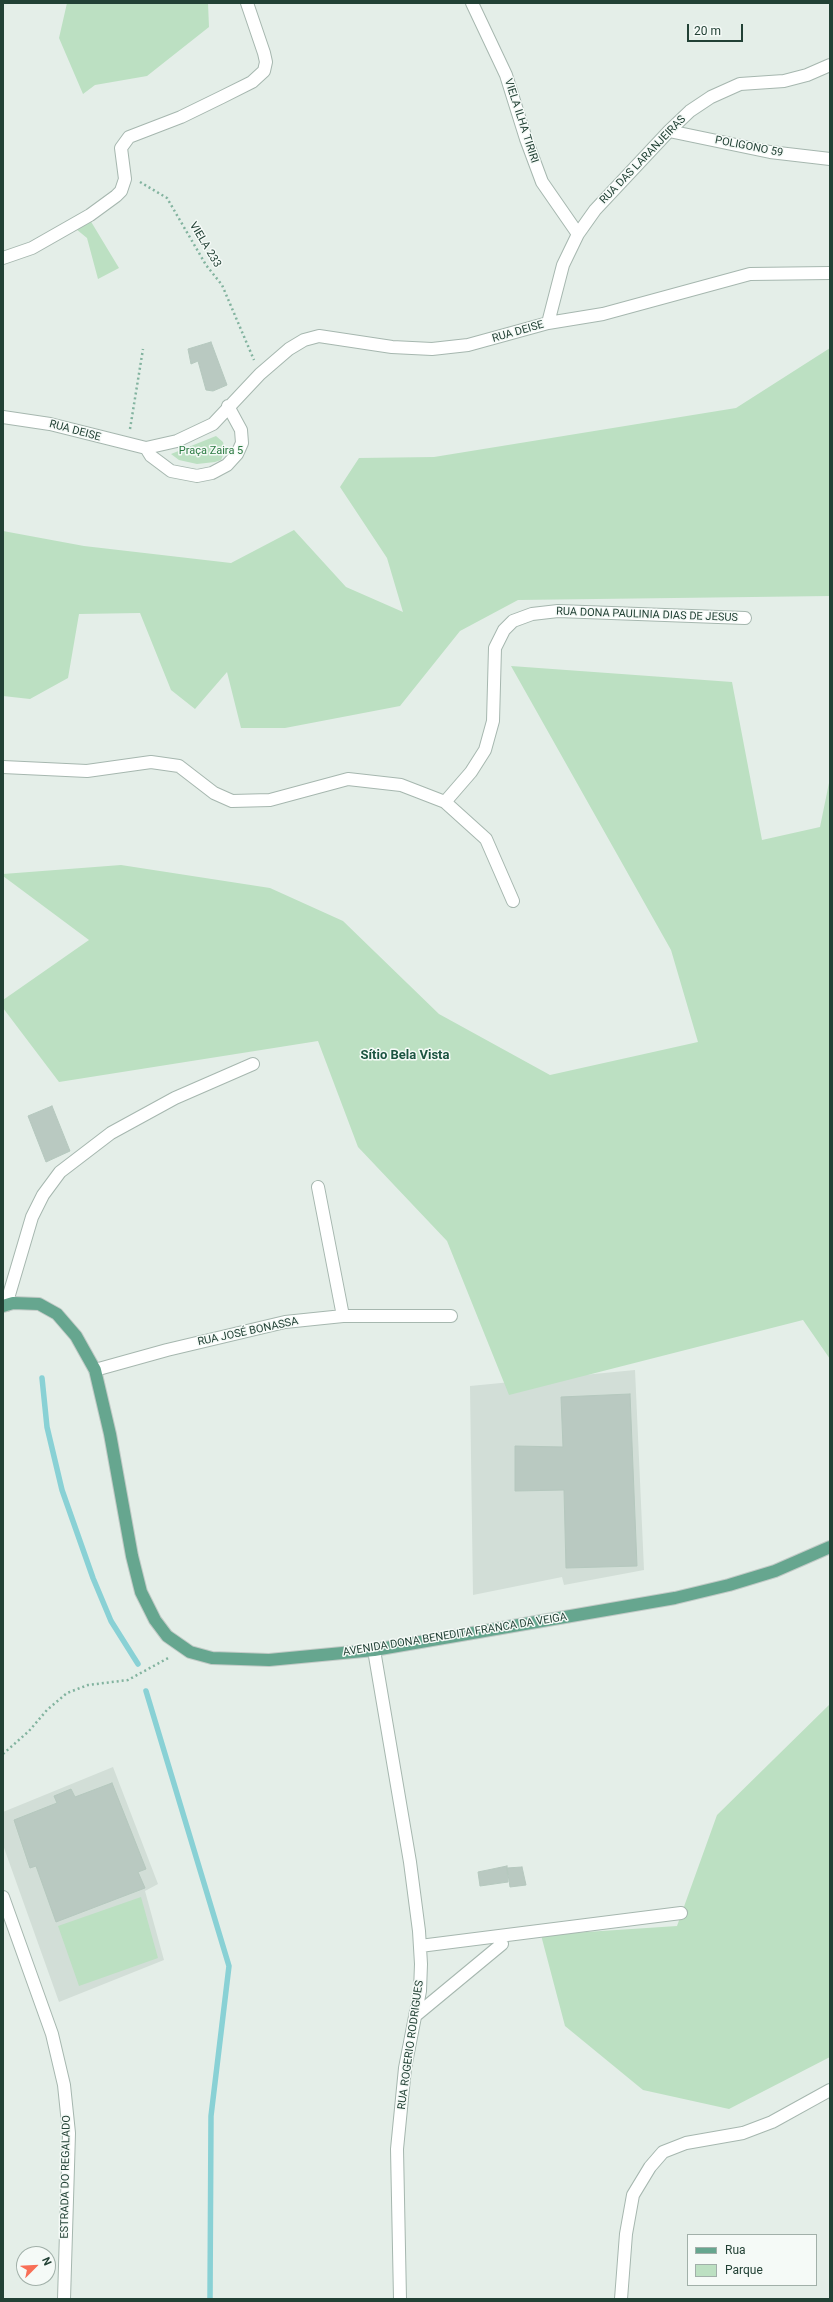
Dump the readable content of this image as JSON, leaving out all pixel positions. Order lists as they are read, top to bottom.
{
  "streets": {
    "main road": ["AVENIDA DONA BENEDITA FRANCA DA VEIGA"],
    "street": [
      "VIELA ILHA TIRIRI",
      "POLIGONO 59",
      "RUA DAS LARANJEIRAS",
      "RUA DEISE",
      "RUA DONA PAULINIA DIAS DE JESUS",
      "RUA JOSÉ BONASSA",
      "RUA ROGERIO RODRIGUES",
      "ESTRADA DO REGALADO"
    ],
    "path": ["VIELA 233"]
  },
  "crossings": [
    ["VIELA ILHA TIRIRI", "RUA DAS LARANJEIRAS"],
    ["POLIGONO 59", "RUA DAS LARANJEIRAS"],
    ["RUA DAS LARANJEIRAS", "RUA DEISE"],
    ["VIELA 233", "RUA DEISE"],
    ["RUA JOSÉ BONASSA", "AVENIDA DONA BENEDITA FRANCA DA VEIGA"],
    ["AVENIDA DONA BENEDITA FRANCA DA VEIGA", "RUA ROGERIO RODRIGUES"]
  ],
  "districts": ["Sítio Bela Vista"],
  "parks": ["Praça Zaira 5"],
  "legend": ["Rua", "Parque"],
  "scale_bar": "20 m",
  "north": "top right"
}
